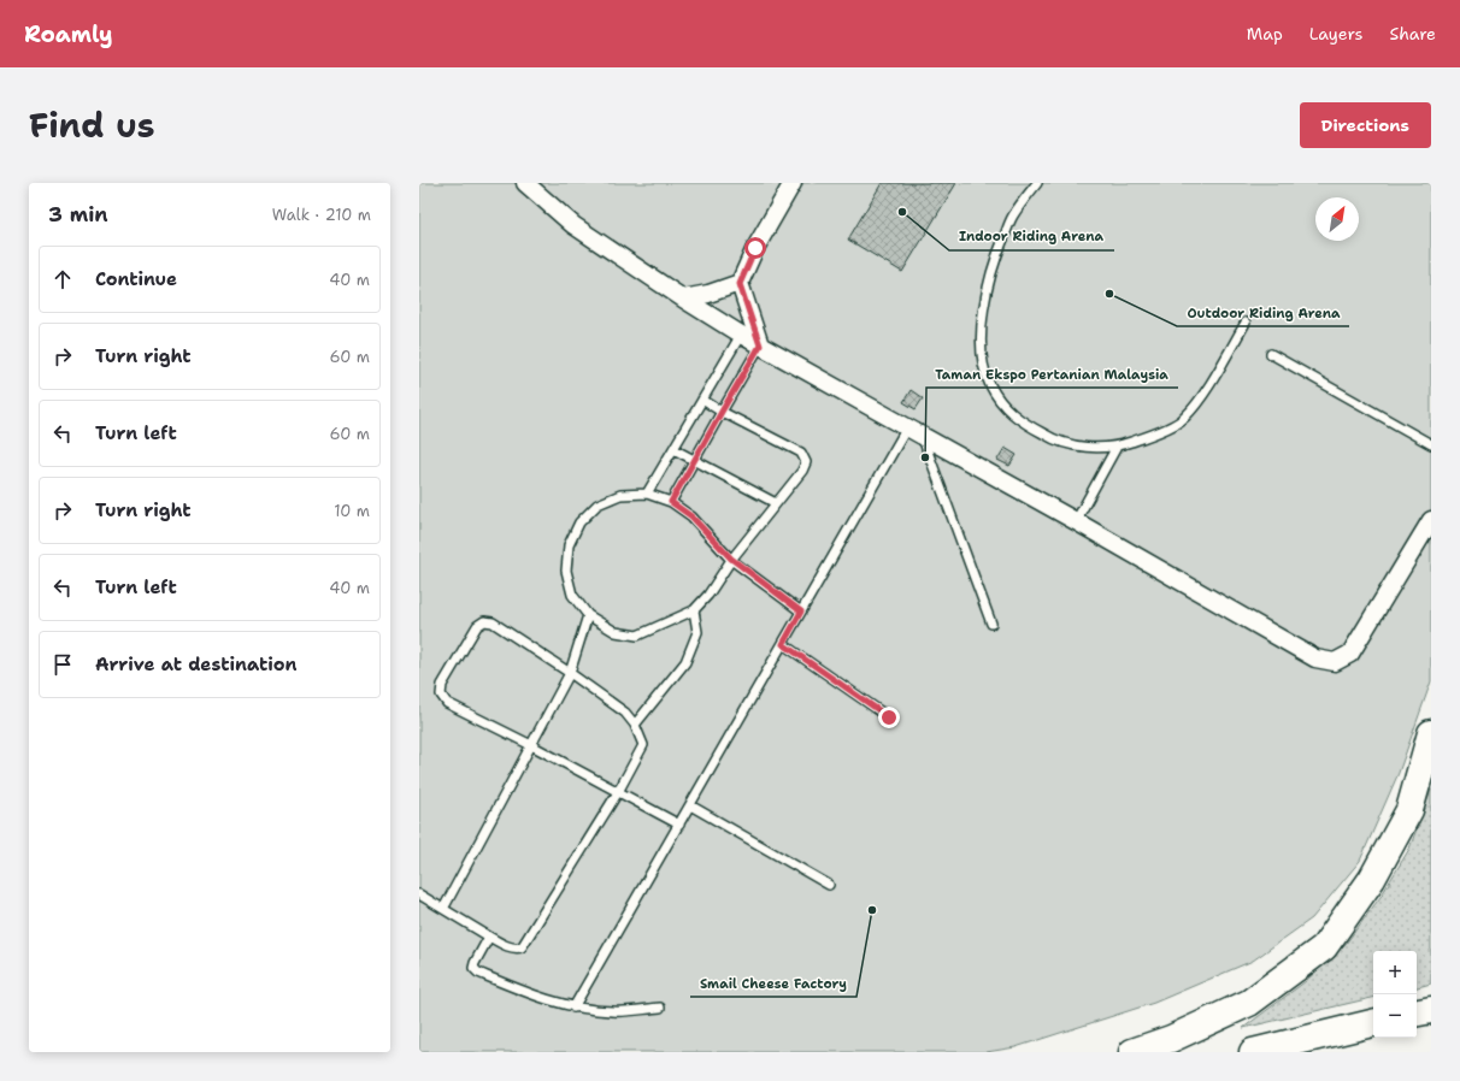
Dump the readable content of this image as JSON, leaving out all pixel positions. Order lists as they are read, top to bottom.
{
  "places": [
    "Indoor Riding Arena",
    "Outdoor Riding Arena",
    "Taman Ekspo Pertanian Malaysia",
    "Smail Cheese Factory"
  ],
  "north": "top right",
  "page": {
    "header": "Roamly",
    "nav": ["Map", "Layers", "Share"],
    "title": "Find us",
    "buttons": "Directions",
    "heading": ["3 min", "Walk · 210 m"],
    "list": [
      ["Continue", "40 m"],
      ["Turn right", "60 m"],
      ["Turn left", "60 m"],
      ["Turn right", "10 m"],
      ["Turn left", "40 m"],
      "Arrive at destination"
    ],
    "map_buttons": ["+", "−"]
  }
}
